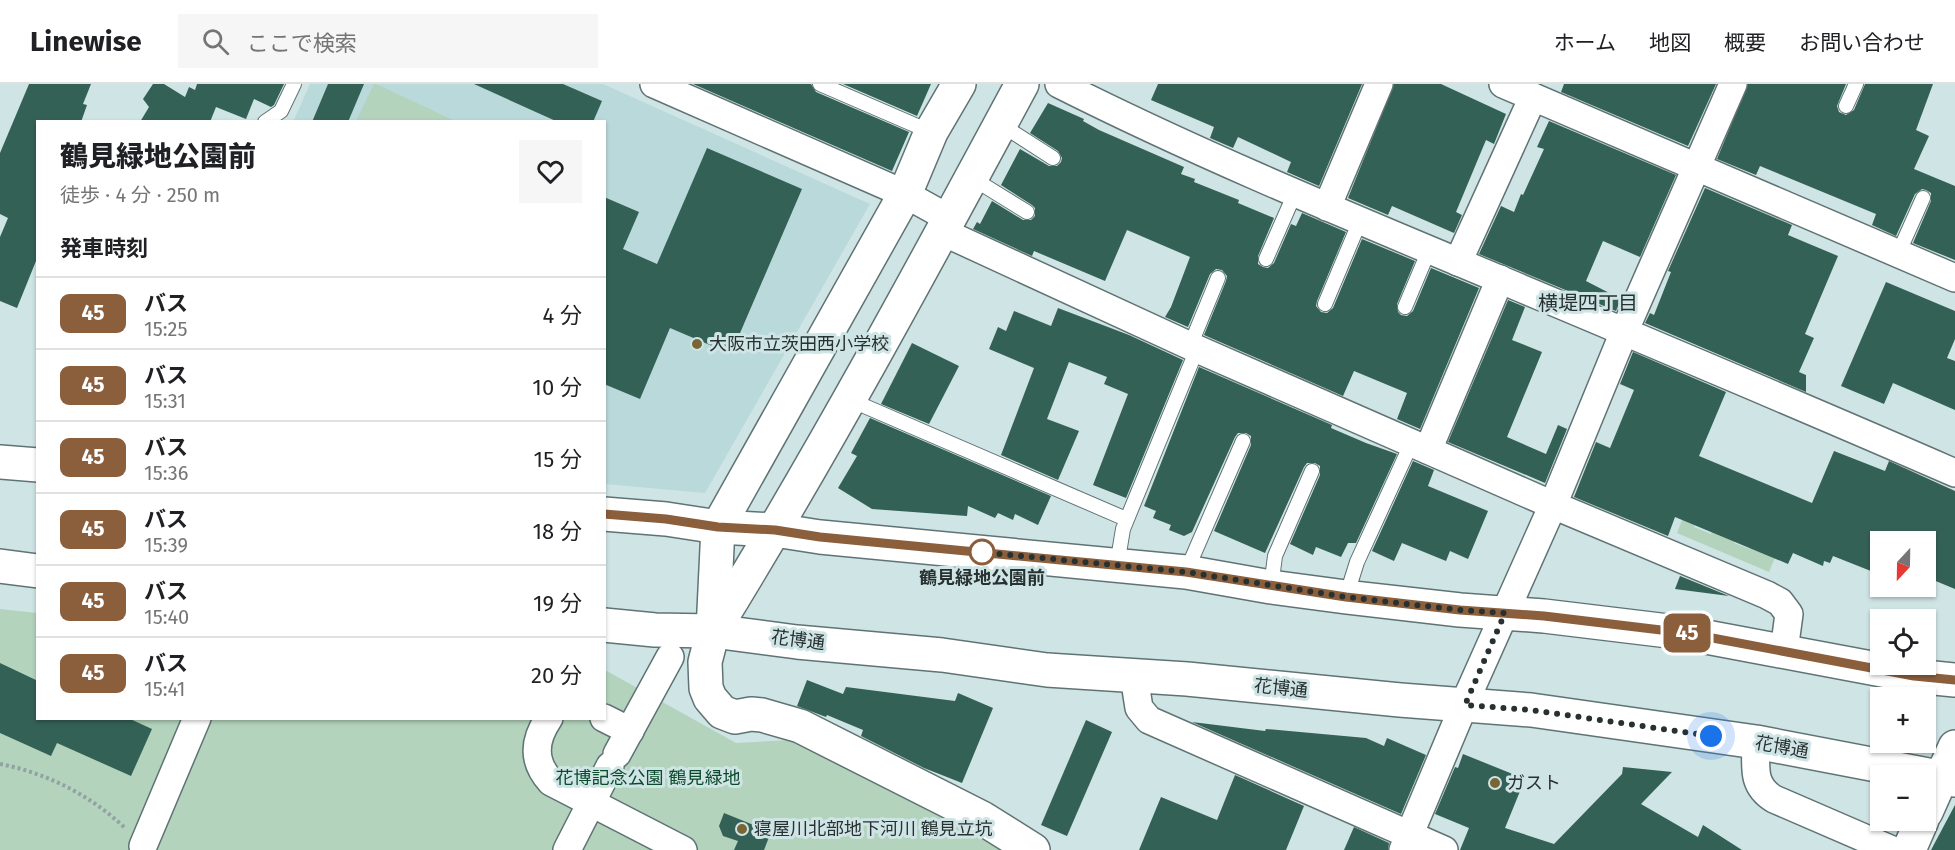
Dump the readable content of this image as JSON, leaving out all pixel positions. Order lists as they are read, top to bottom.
{
  "streets": {
    "street": ["花博通"]
  },
  "districts": ["横堤四丁目"],
  "parks": ["花博記念公園 鶴見緑地"],
  "places": [
    "大阪市立茨田西小学校",
    "鶴見緑地公園前",
    "ガスト",
    "寝屋川北部地下河川 鶴見立坑"
  ],
  "lines": ["bus line 45"],
  "north": "bottom",
  "page": {
    "header": "Linewise",
    "search": "ここで検索",
    "nav": [
      "ホーム",
      "地図",
      "概要",
      "お問い合わせ"
    ],
    "on_map": "45",
    "heading": [
      ["鶴見緑地公園前", "徒歩 · 4 分 · 250 m"],
      "発車時刻"
    ],
    "list": [
      {
        "mark": "45",
        "name": "バス",
        "note": "15:25",
        "value": "4 分"
      },
      {
        "mark": "45",
        "name": "バス",
        "note": "15:31",
        "value": "10 分"
      },
      {
        "mark": "45",
        "name": "バス",
        "note": "15:36",
        "value": "15 分"
      },
      {
        "mark": "45",
        "name": "バス",
        "note": "15:39",
        "value": "18 分"
      },
      {
        "mark": "45",
        "name": "バス",
        "note": "15:40",
        "value": "19 分"
      },
      {
        "mark": "45",
        "name": "バス",
        "note": "15:41",
        "value": "20 分"
      }
    ],
    "map_buttons": ["+", "−"]
  }
}
